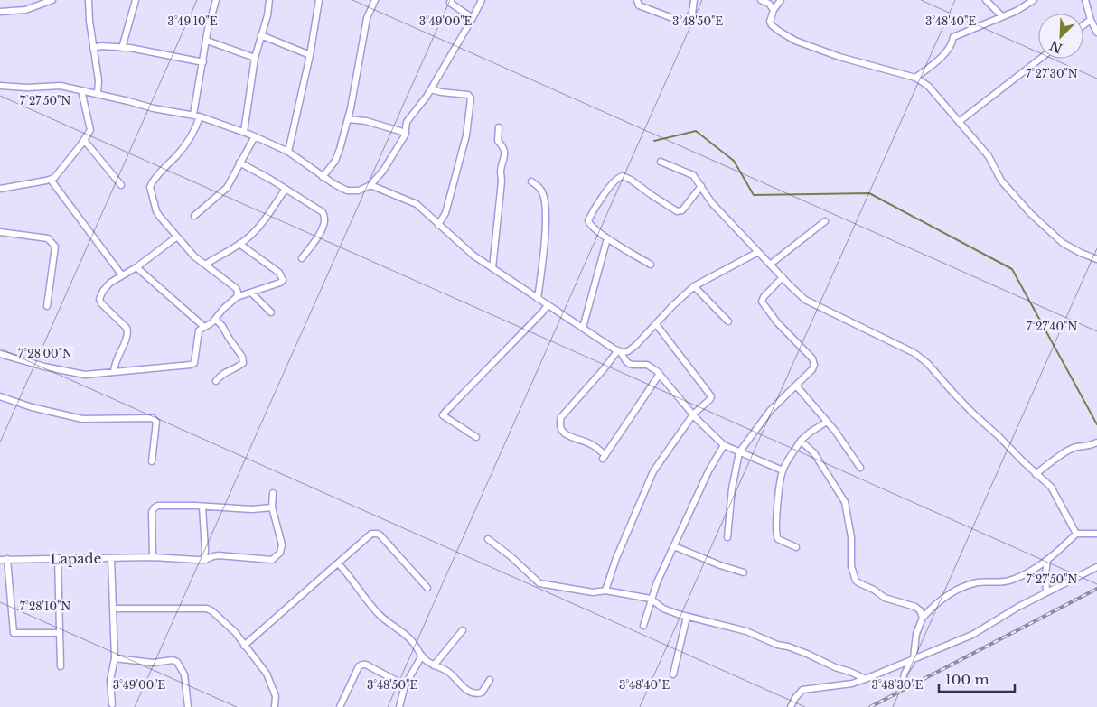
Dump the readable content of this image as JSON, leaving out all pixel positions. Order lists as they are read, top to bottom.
{
  "streets": {
    "street": ["Lapade"]
  },
  "scale_bar": "100 m",
  "north": "bottom left",
  "coordinates": [
    "3°49'10\"E",
    "3°49'00\"E",
    "3°48'50\"E",
    "3°48'40\"E",
    "7°27'30\"N",
    "7°27'50\"N",
    "7°27'40\"N",
    "7°28'00\"N",
    "7°28'10\"N",
    "3°48'30\"E"
  ]
}
